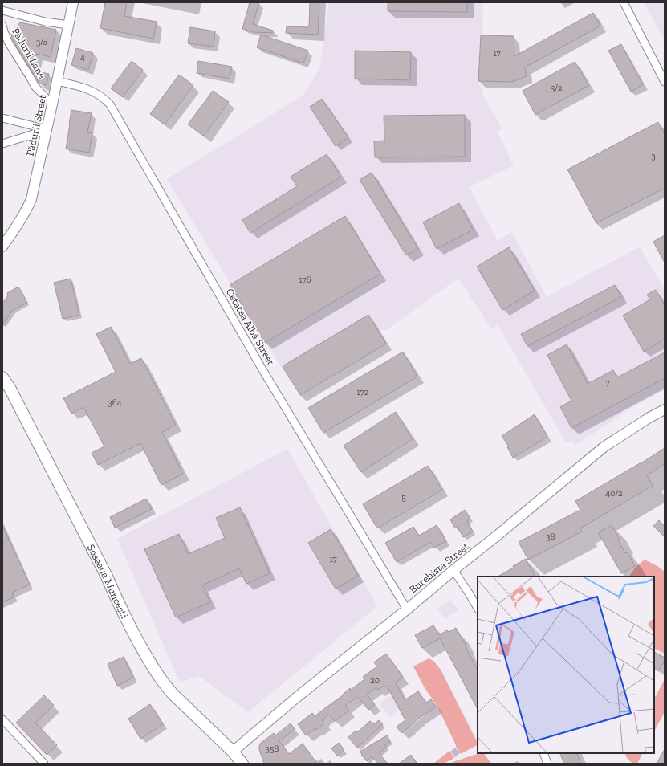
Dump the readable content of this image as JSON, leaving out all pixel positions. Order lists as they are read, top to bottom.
{
  "streets": {
    "main road": ["Pădurii Street", "Burebista Street", "Șoseaua Muncești"],
    "street": ["Pădurii Lane", "Cetatea Albă Street"]
  },
  "crossings": [
    ["Pădurii Lane", "Pădurii Street"],
    ["Pădurii Street", "Cetatea Albă Street"],
    ["Cetatea Albă Street", "Burebista Street"],
    ["Burebista Street", "Șoseaua Muncești"]
  ],
  "house_numbers": [
    "3/a",
    "17",
    "4",
    "5/2",
    "3",
    "176",
    "7",
    "172",
    "364",
    "40/2",
    "5",
    "38",
    "17",
    "20",
    "358"
  ]
}
